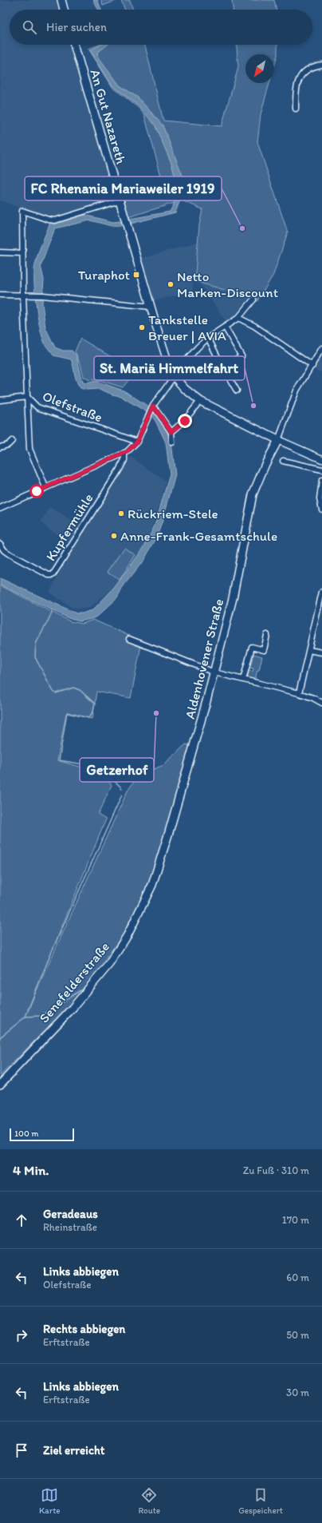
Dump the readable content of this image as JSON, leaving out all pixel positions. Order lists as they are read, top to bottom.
{
  "streets": {
    "main road": ["An Gut Nazareth", "Aldenhovener Straße", "Senefelderstraße"],
    "street": ["Olefstraße", "Kupfermühle"]
  },
  "crossings": [
    ["An Gut Nazareth", "Olefstraße"],
    ["An Gut Nazareth", "Aldenhovener Straße"],
    ["Aldenhovener Straße", "Senefelderstraße"]
  ],
  "places": {
    "other": [
      "FC Rhenania Mariaweiler 1919",
      "Netto Marken-Discount",
      "Tankstelle Breuer | AVIA",
      "St. Mariä Himmelfahrt",
      "Rückriem-Stele",
      "Anne-Frank-Gesamtschule",
      "Getzerhof"
    ],
    "transit": ["Turaphot"]
  },
  "scale_bar": "100 m",
  "north": "bottom left",
  "page": {
    "search": "Hier suchen",
    "scale": "100 m",
    "heading": ["4 Min.", "Zu Fuß · 310 m"],
    "list": [
      ["Geradeaus", "Rheinstraße", "170 m"],
      ["Links abbiegen", "Olefstraße", "60 m"],
      ["Rechts abbiegen", "Erftstraße", "50 m"],
      ["Links abbiegen", "Erftstraße", "30 m"],
      "Ziel erreicht"
    ],
    "nav": ["Karte", "Route", "Gespeichert"]
  }
}
